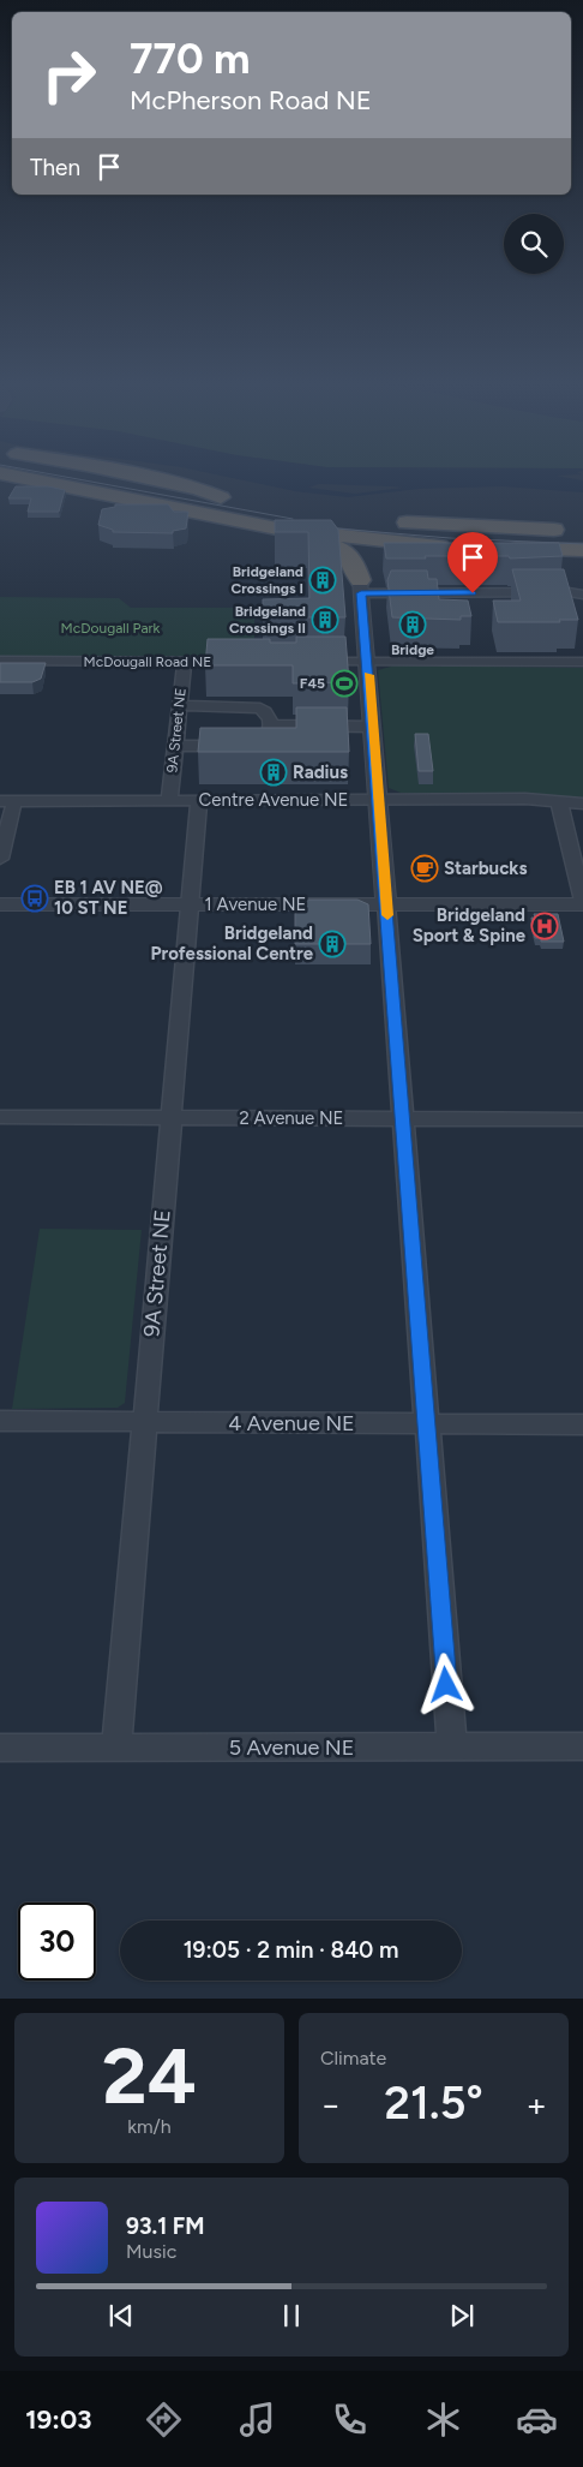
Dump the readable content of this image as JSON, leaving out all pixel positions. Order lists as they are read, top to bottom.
{
  "streets": {
    "street": [
      "McDougall Road NE",
      "9A Street NE",
      "Centre Avenue NE",
      "1 Avenue NE",
      "2 Avenue NE",
      "4 Avenue NE",
      "5 Avenue NE"
    ]
  },
  "crossings": [
    ["McDougall Road NE", "9A Street NE"],
    ["9A Street NE", "Centre Avenue NE"],
    ["9A Street NE", "1 Avenue NE"],
    ["9A Street NE", "2 Avenue NE"],
    ["9A Street NE", "4 Avenue NE"],
    ["9A Street NE", "5 Avenue NE"]
  ],
  "parks": ["McDougall Park"],
  "places": {
    "building": [
      "Bridgeland Crossings I",
      "Bridgeland Crossings II",
      "Bridge",
      "Radius",
      "Bridgeland Professional Centre"
    ],
    "sports": ["F45"],
    "cafe": ["Starbucks"],
    "bus stop": ["EB 1 AV NE@ 10 ST NE"],
    "hospital": ["Bridgeland Sport & Spine"]
  },
  "page": {
    "turn": ["770 m", "McPherson Road NE"],
    "then": "Then",
    "limit": "30",
    "trip": "19:05 · 2 min · 840 m",
    "tile": [
      ["24", "km/h"],
      "Climate"
    ],
    "heat": ["−", "21.5°", "+"],
    "song": ["93.1 FM", "Music"],
    "tabs": "19:03"
  }
}
